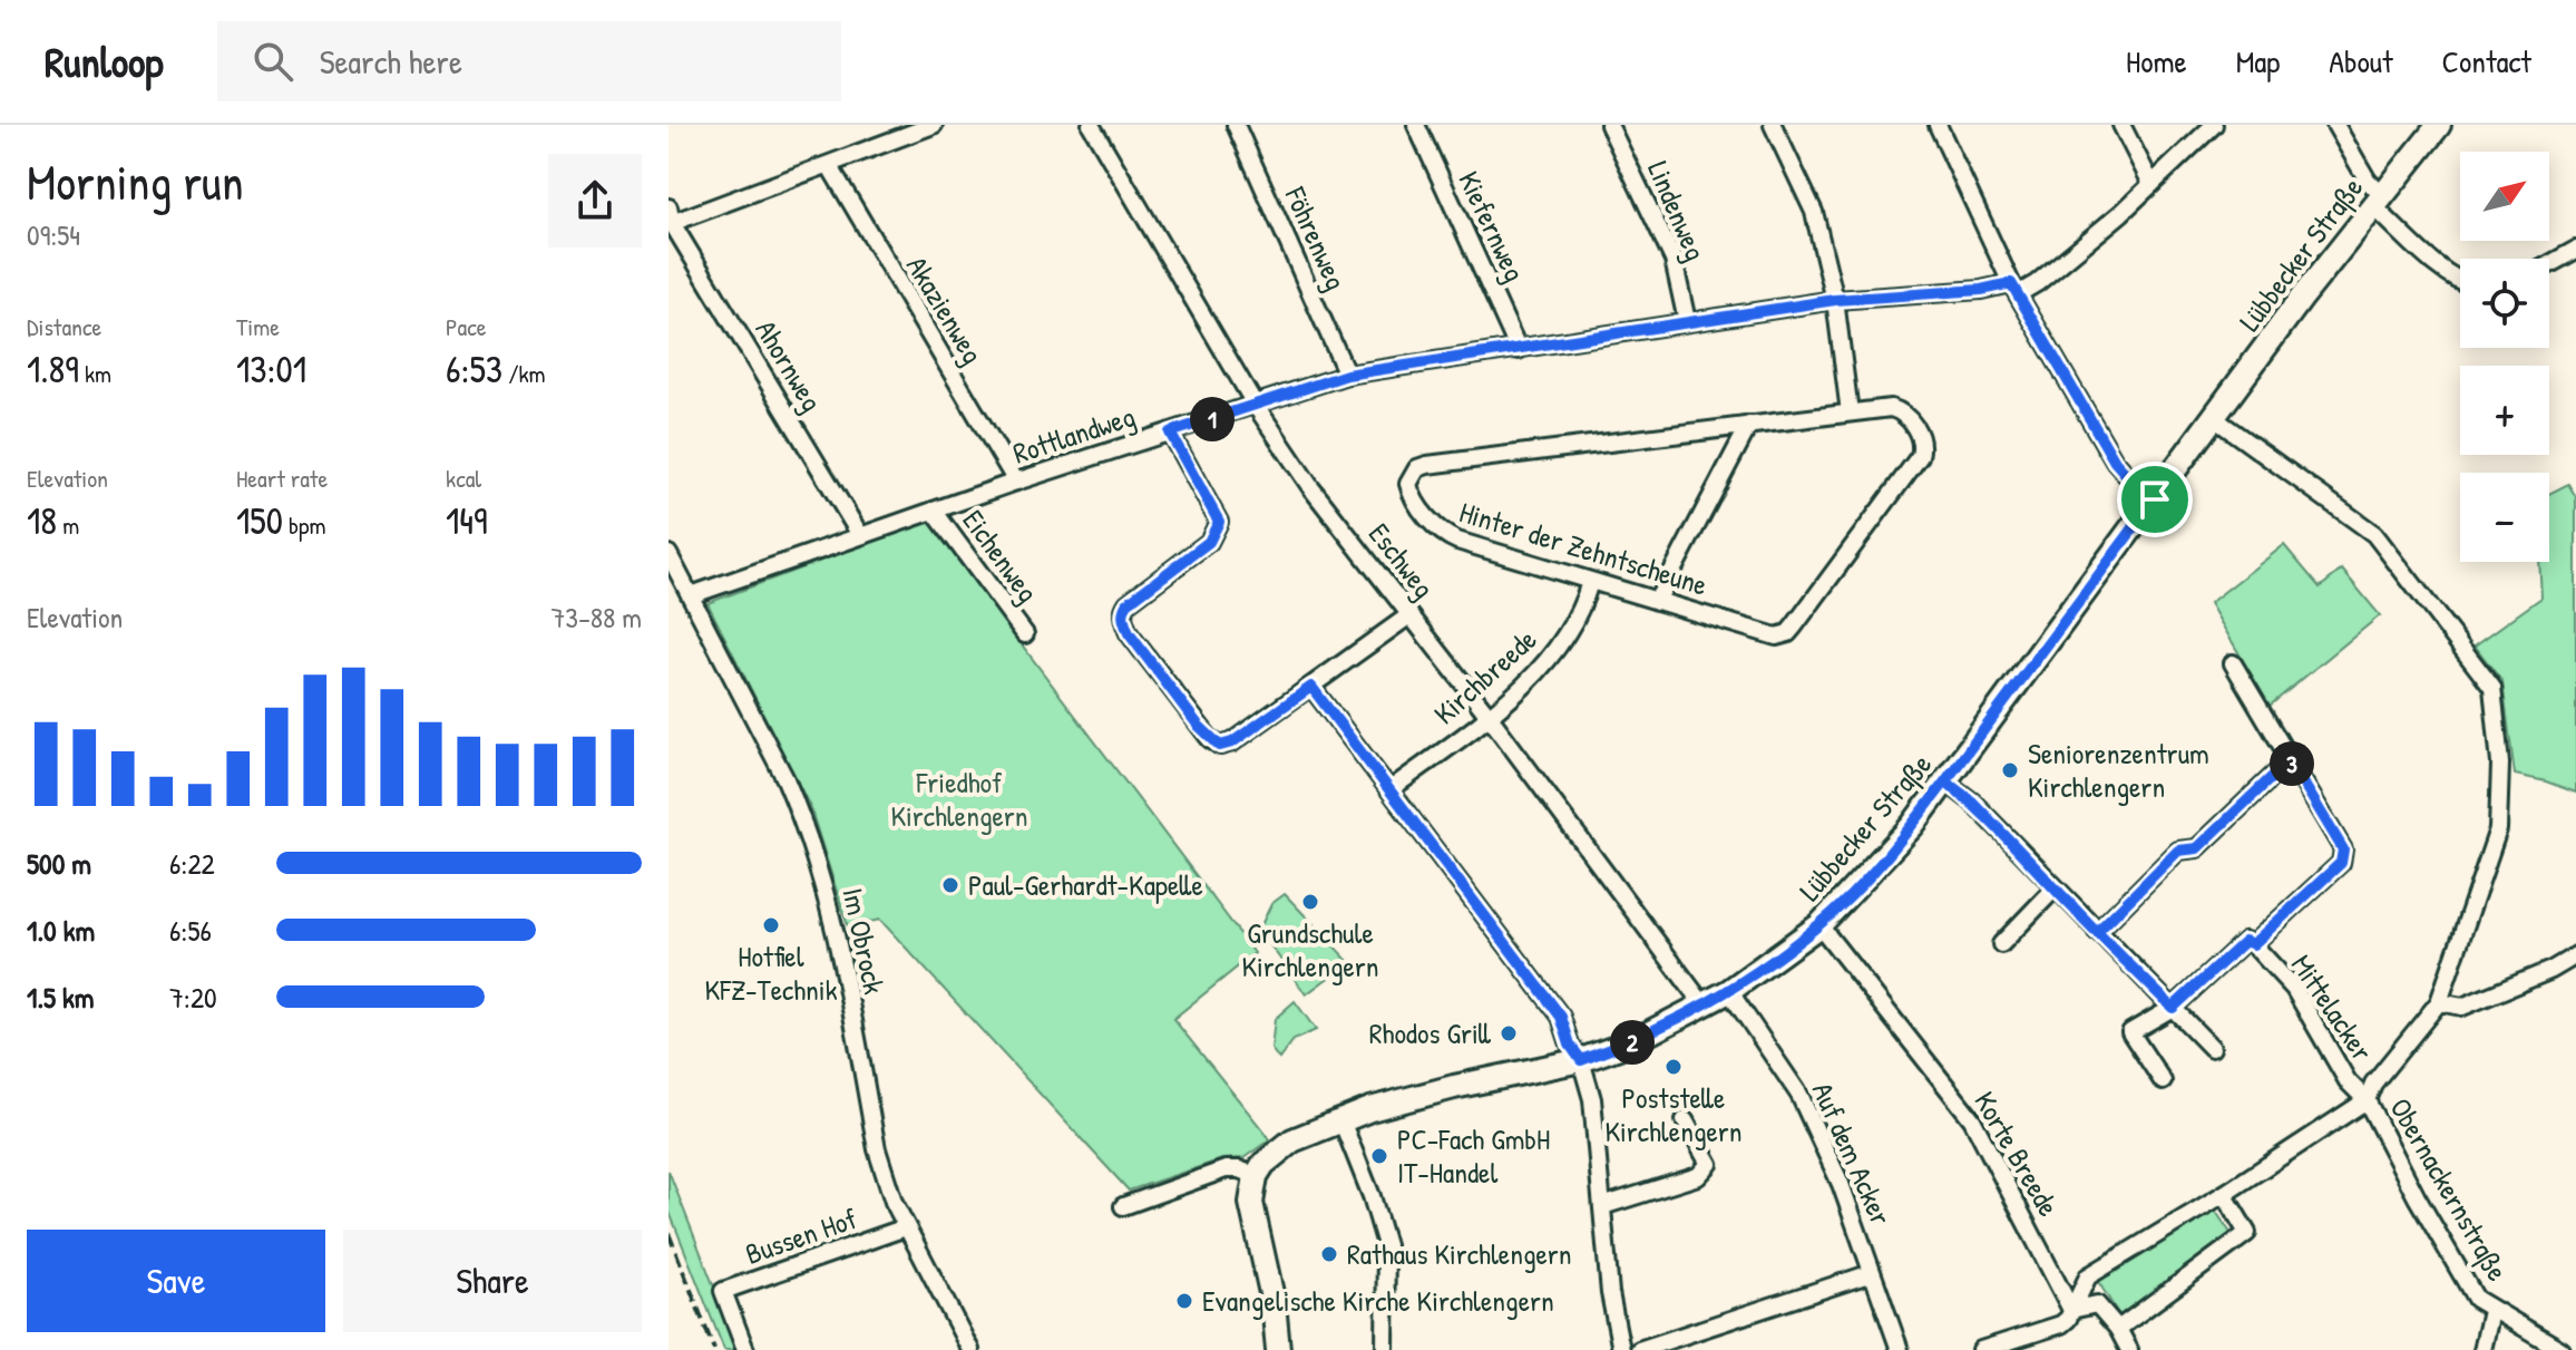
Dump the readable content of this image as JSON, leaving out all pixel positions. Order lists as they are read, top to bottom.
{
  "streets": {
    "street": [
      "Lindenweg",
      "Kiefernweg",
      "Föhrenweg",
      "Lübbecker Straße",
      "Akazienweg",
      "Ahornweg",
      "Rottlandweg",
      "Hinter der Zehntscheune",
      "Eichenweg",
      "Eschweg",
      "Kirchbreede",
      "Im Obrock",
      "Mittelacker",
      "Auf dem Acker",
      "Korte Breede",
      "Obernackernstraße",
      "Bussen Hof"
    ]
  },
  "crossings": [
    ["Lindenweg", "Rottlandweg"],
    ["Kiefernweg", "Rottlandweg"],
    ["Föhrenweg", "Rottlandweg"],
    ["Lübbecker Straße", "Eschweg"],
    ["Lübbecker Straße", "Auf dem Acker"],
    ["Lübbecker Straße", "Korte Breede"],
    ["Lübbecker Straße", "Obernackernstraße"],
    ["Akazienweg", "Rottlandweg"],
    ["Ahornweg", "Rottlandweg"],
    ["Rottlandweg", "Eichenweg"],
    ["Rottlandweg", "Eschweg"],
    ["Rottlandweg", "Im Obrock"],
    ["Hinter der Zehntscheune", "Kirchbreede"],
    ["Eschweg", "Kirchbreede"],
    ["Im Obrock", "Bussen Hof"],
    ["Mittelacker", "Obernackernstraße"]
  ],
  "parks": ["Friedhof Kirchlengern"],
  "places": [
    "Seniorenzentrum Kirchlengern",
    "Paul-Gerhardt-Kapelle",
    "Grundschule Kirchlengern",
    "Hotfiel KFZ-Technik",
    "Rhodos Grill",
    "Poststelle Kirchlengern",
    "PC-Fach GmbH IT-Handel",
    "Rathaus Kirchlengern",
    "Evangelische Kirche Kirchlengern"
  ],
  "north": "top right",
  "page": {
    "header": "Runloop",
    "search": "Search here",
    "nav": [
      "Home",
      "Map",
      "About",
      "Contact"
    ],
    "heading": ["Morning run", "09:54"],
    "map_buttons": ["+", "−"],
    "stats": [
      ["Distance", "1.89 km"],
      ["Time", "13:01"],
      ["Pace", "6:53 /km"],
      ["Elevation", "18 m"],
      ["Heart rate", "150 bpm"],
      ["kcal", "149"]
    ],
    "pins": ["1", "3", "2"],
    "chart": ["Elevation", "73–88 m"],
    "list": [
      {
        "name": "500 m",
        "note": "6:22"
      },
      {
        "name": "1.0 km",
        "note": "6:56"
      },
      {
        "name": "1.5 km",
        "note": "7:20"
      }
    ],
    "buttons": ["Save", "Share"]
  }
}
